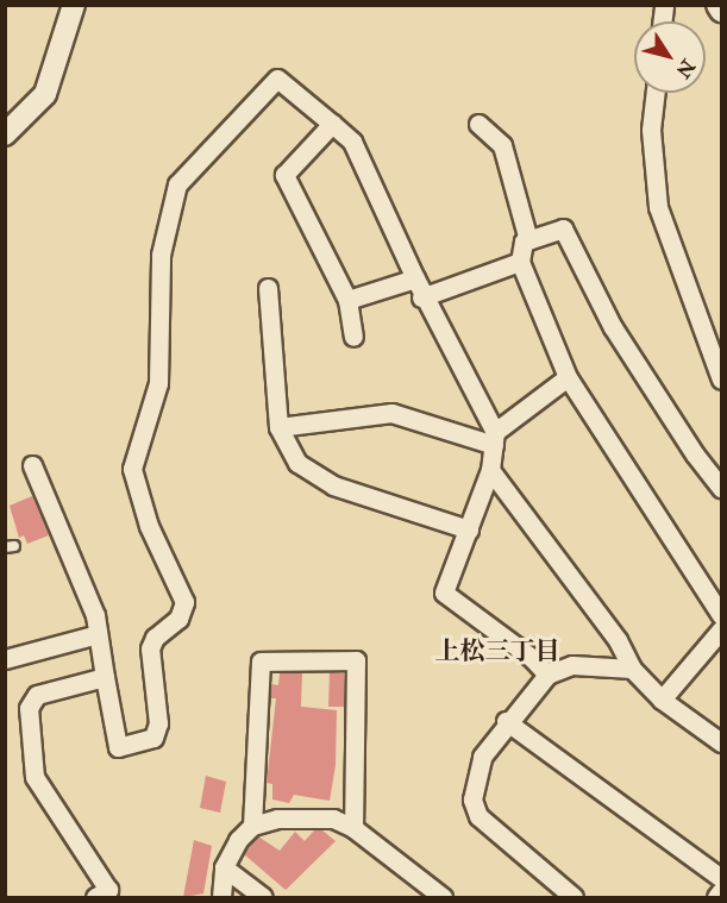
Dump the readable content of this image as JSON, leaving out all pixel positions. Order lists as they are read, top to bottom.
{
  "districts": ["上松三丁目"],
  "north": "bottom right"
}
